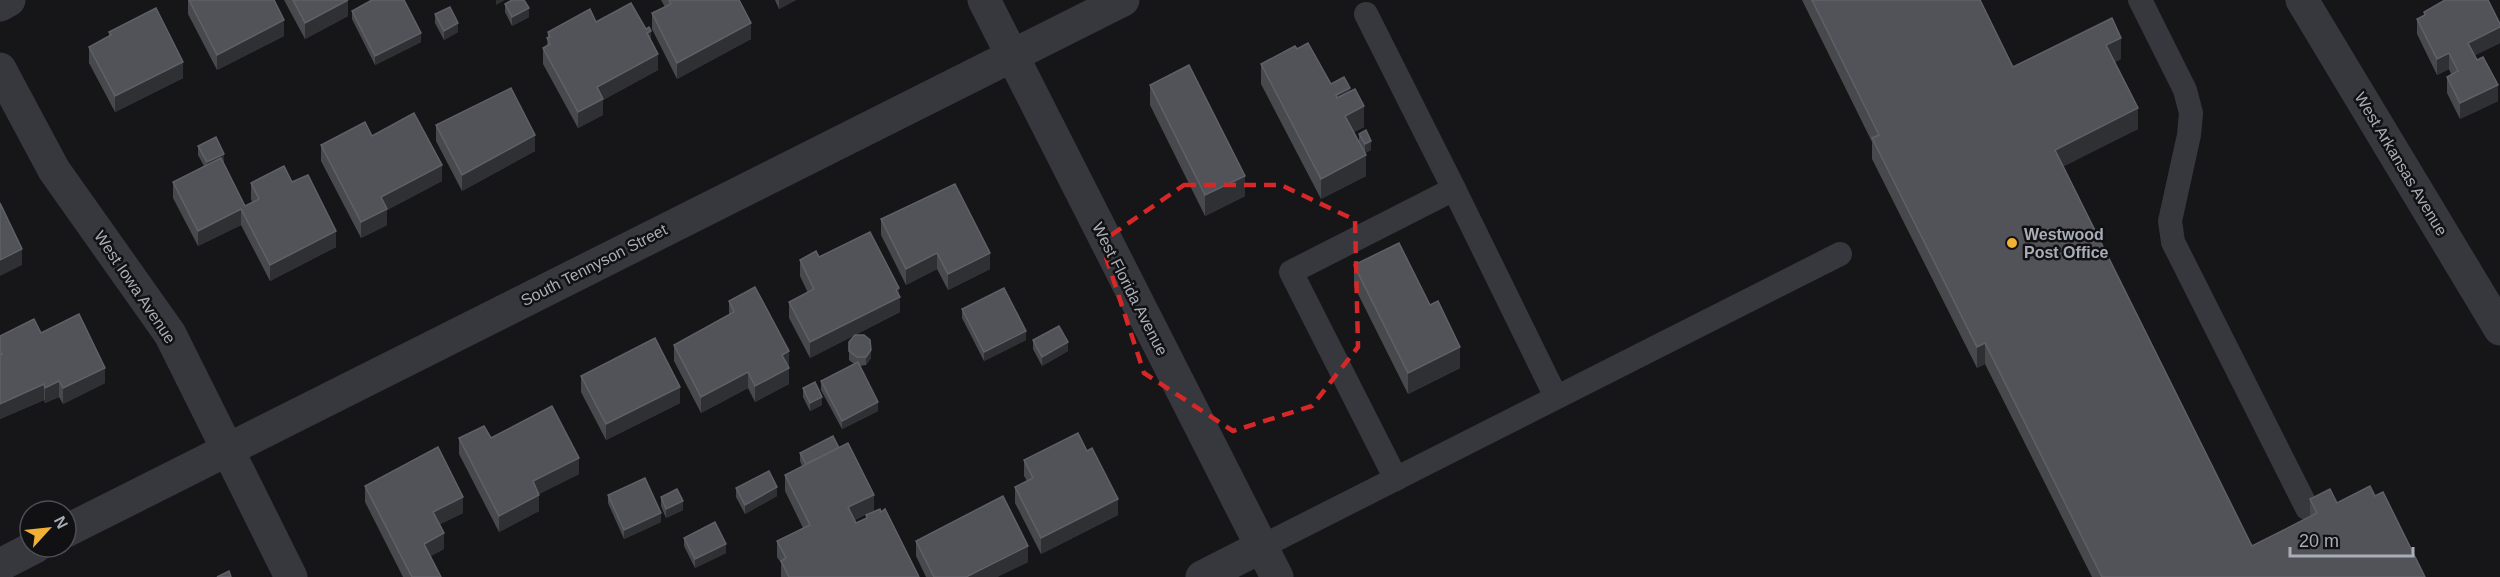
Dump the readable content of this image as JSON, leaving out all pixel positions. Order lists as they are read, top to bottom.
{
  "streets": {
    "street": [
      "West Arkansas Avenue",
      "South Tennyson Street",
      "West Iowa Avenue",
      "West Florida Avenue"
    ]
  },
  "crossings": [
    ["South Tennyson Street", "West Iowa Avenue"],
    ["South Tennyson Street", "West Florida Avenue"]
  ],
  "places": ["Westwood Post Office"],
  "scale_bar": "20 m",
  "north": "top right"
}
